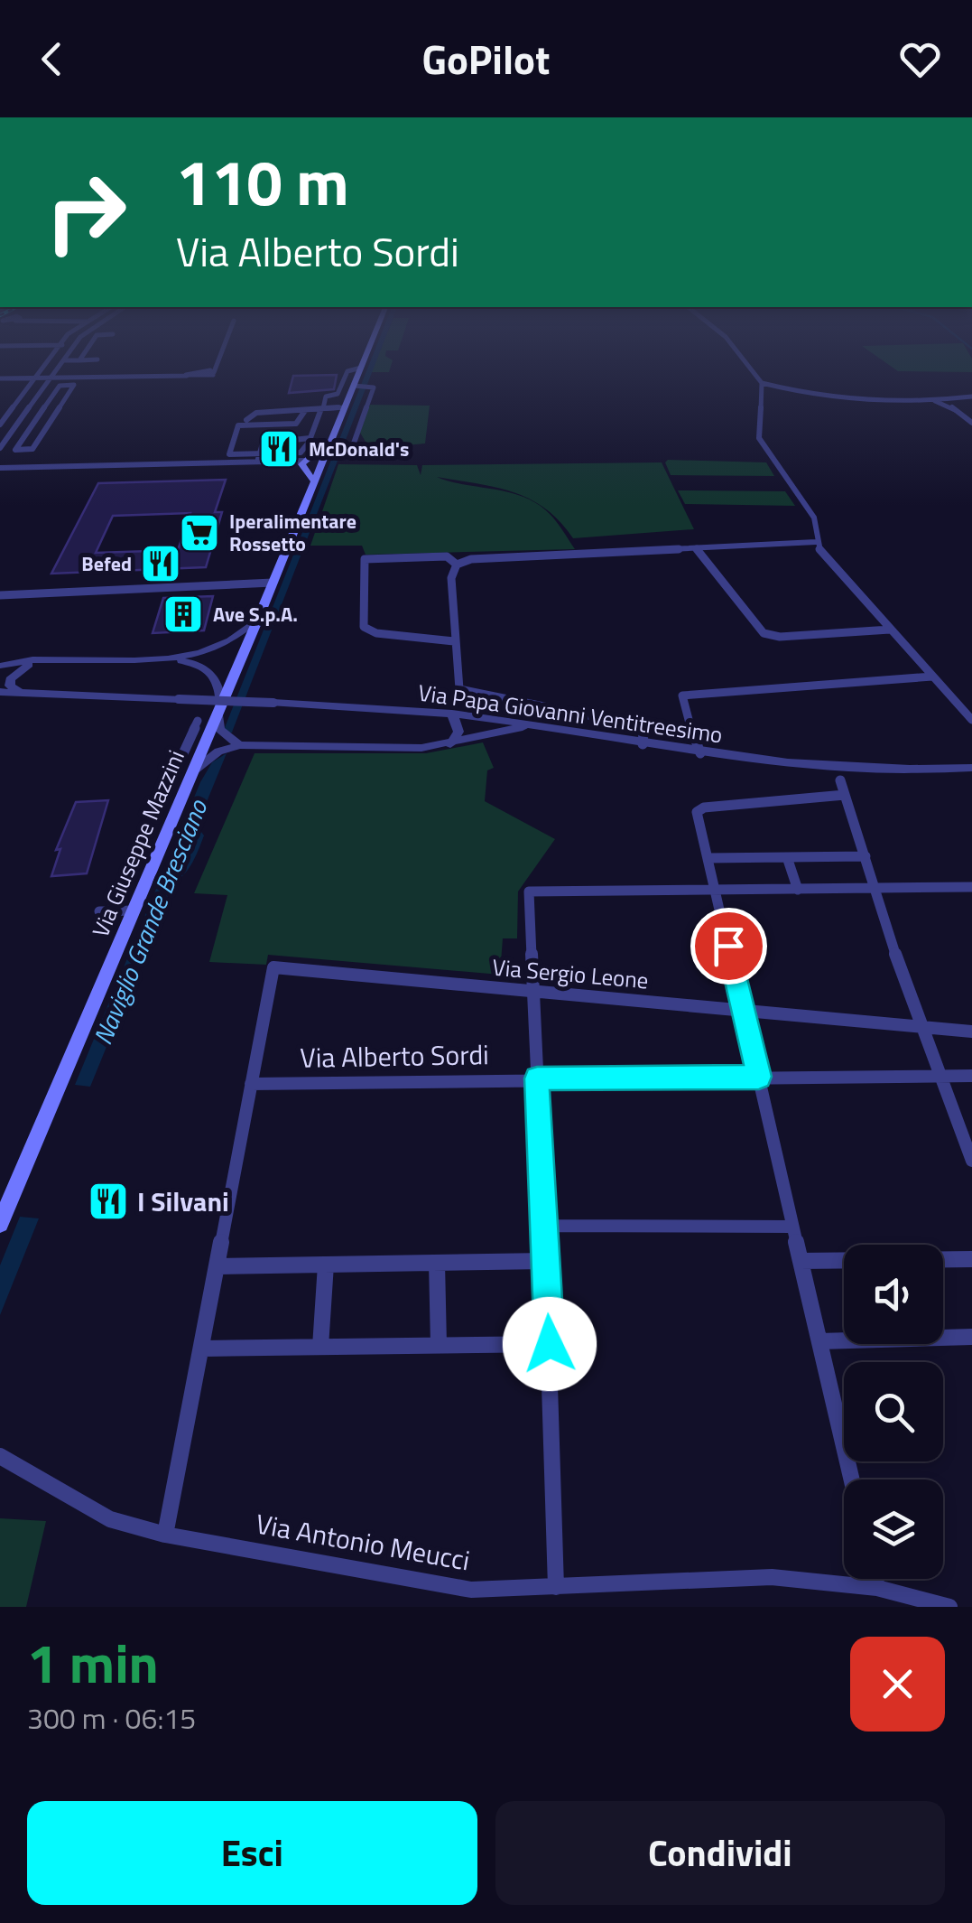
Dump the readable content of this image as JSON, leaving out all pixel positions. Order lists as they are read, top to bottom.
{
  "streets": {
    "main road": ["Via Giuseppe Mazzini"],
    "street": [
      "Via Papa Giovanni Ventitreesimo",
      "Via Sergio Leone",
      "Via Alberto Sordi",
      "Via Antonio Meucci"
    ]
  },
  "crossings": [
    ["Via Sergio Leone", "Via Alberto Sordi"]
  ],
  "water": ["Naviglio Grande Bresciano"],
  "places": {
    "restaurant": ["McDonald's", "Befed", "I Silvani"],
    "supermarket": ["Iperalimentare Rossetto"],
    "building": ["Ave S.p.A."]
  },
  "page": {
    "header": "GoPilot",
    "turn": ["110 m", "Via Alberto Sordi"],
    "heading": ["1 min", "300 m · 06:15"],
    "buttons": ["Esci", "Condividi"]
  }
}
